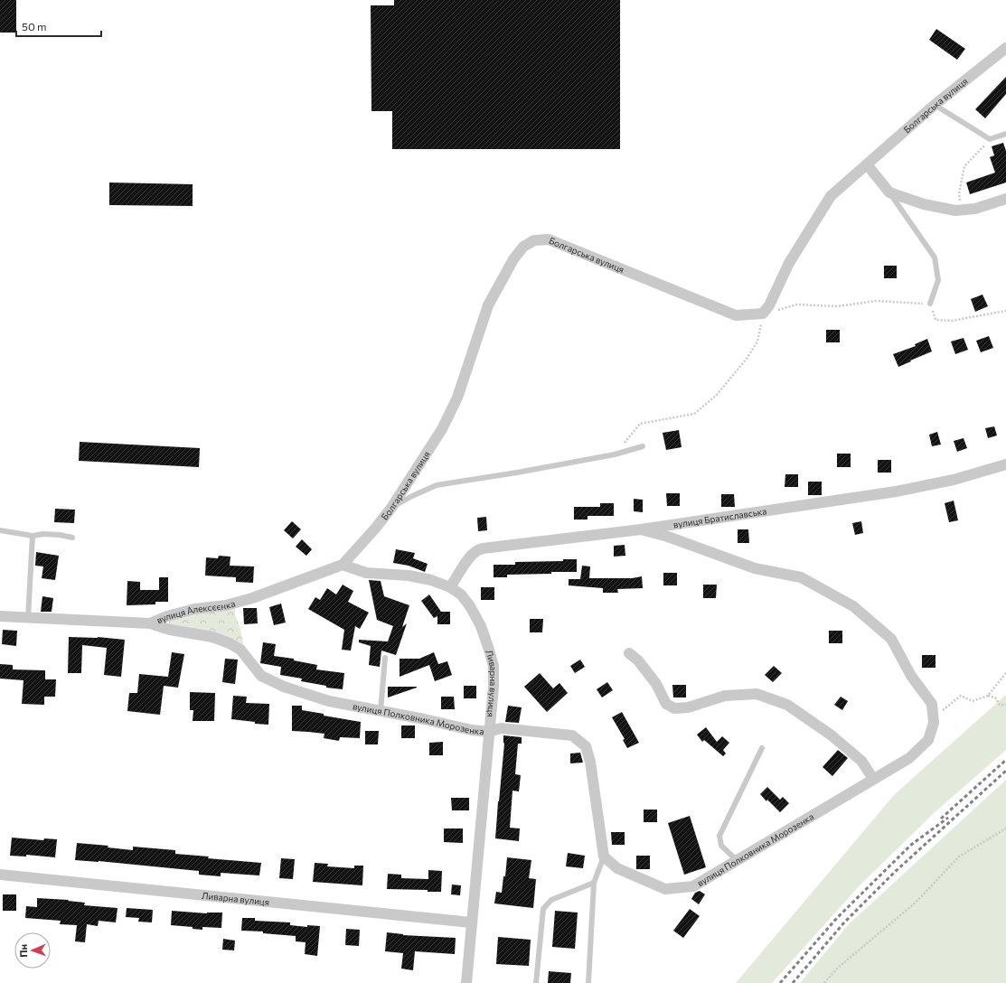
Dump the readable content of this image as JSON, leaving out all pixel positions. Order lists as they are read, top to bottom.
{
  "streets": {
    "street": [
      "Болгарська вулиця",
      "вулиця Братиславська",
      "вулиця Алексєєнка",
      "Ливарна вулиця",
      "вулиця Полковника Морозенка"
    ]
  },
  "crossings": [
    ["Болгарська вулиця", "вулиця Алексєєнка"],
    ["Болгарська вулиця", "Ливарна вулиця"],
    ["вулиця Братиславська", "Ливарна вулиця"],
    ["вулиця Братиславська", "вулиця Полковника Морозенка"],
    ["вулиця Алексєєнка", "Ливарна вулиця"],
    ["вулиця Алексєєнка", "вулиця Полковника Морозенка"],
    ["Ливарна вулиця", "вулиця Полковника Морозенка"]
  ],
  "scale_bar": "50 m",
  "north": "left"
}
